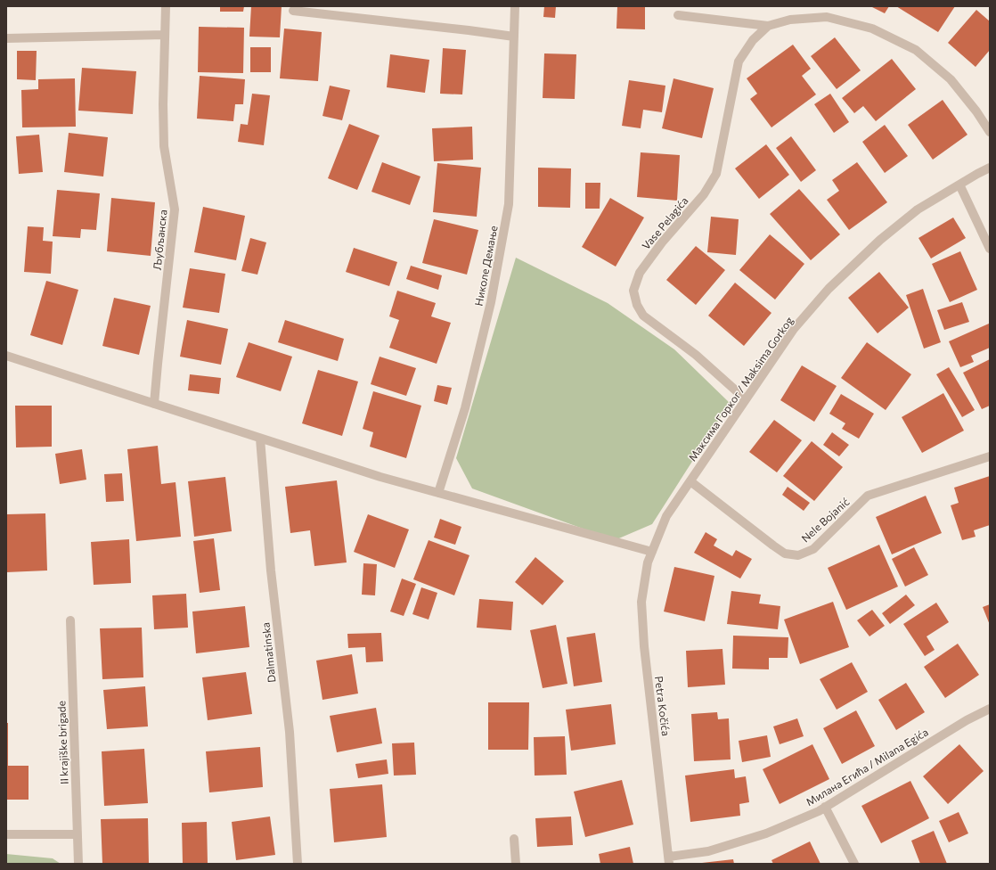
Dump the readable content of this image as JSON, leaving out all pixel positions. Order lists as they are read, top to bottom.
{
  "streets": {
    "street": [
      "Vase Pelagića",
      "Љубљанска",
      "Николе Демање",
      "Максима Горког / Maksima Gorkog",
      "Nele Bojanić",
      "Dalmatinska",
      "Petra Kočića",
      "II krajiške brigade",
      "Милана Егића / Milana Egića"
    ]
  },
  "crossings": [
    ["Vase Pelagića", "Максима Горког / Maksima Gorkog"],
    ["Максима Горког / Maksima Gorkog", "Nele Bojanić"],
    ["Максима Горког / Maksima Gorkog", "Petra Kočića"],
    ["Petra Kočića", "Милана Егића / Milana Egića"]
  ]
}
